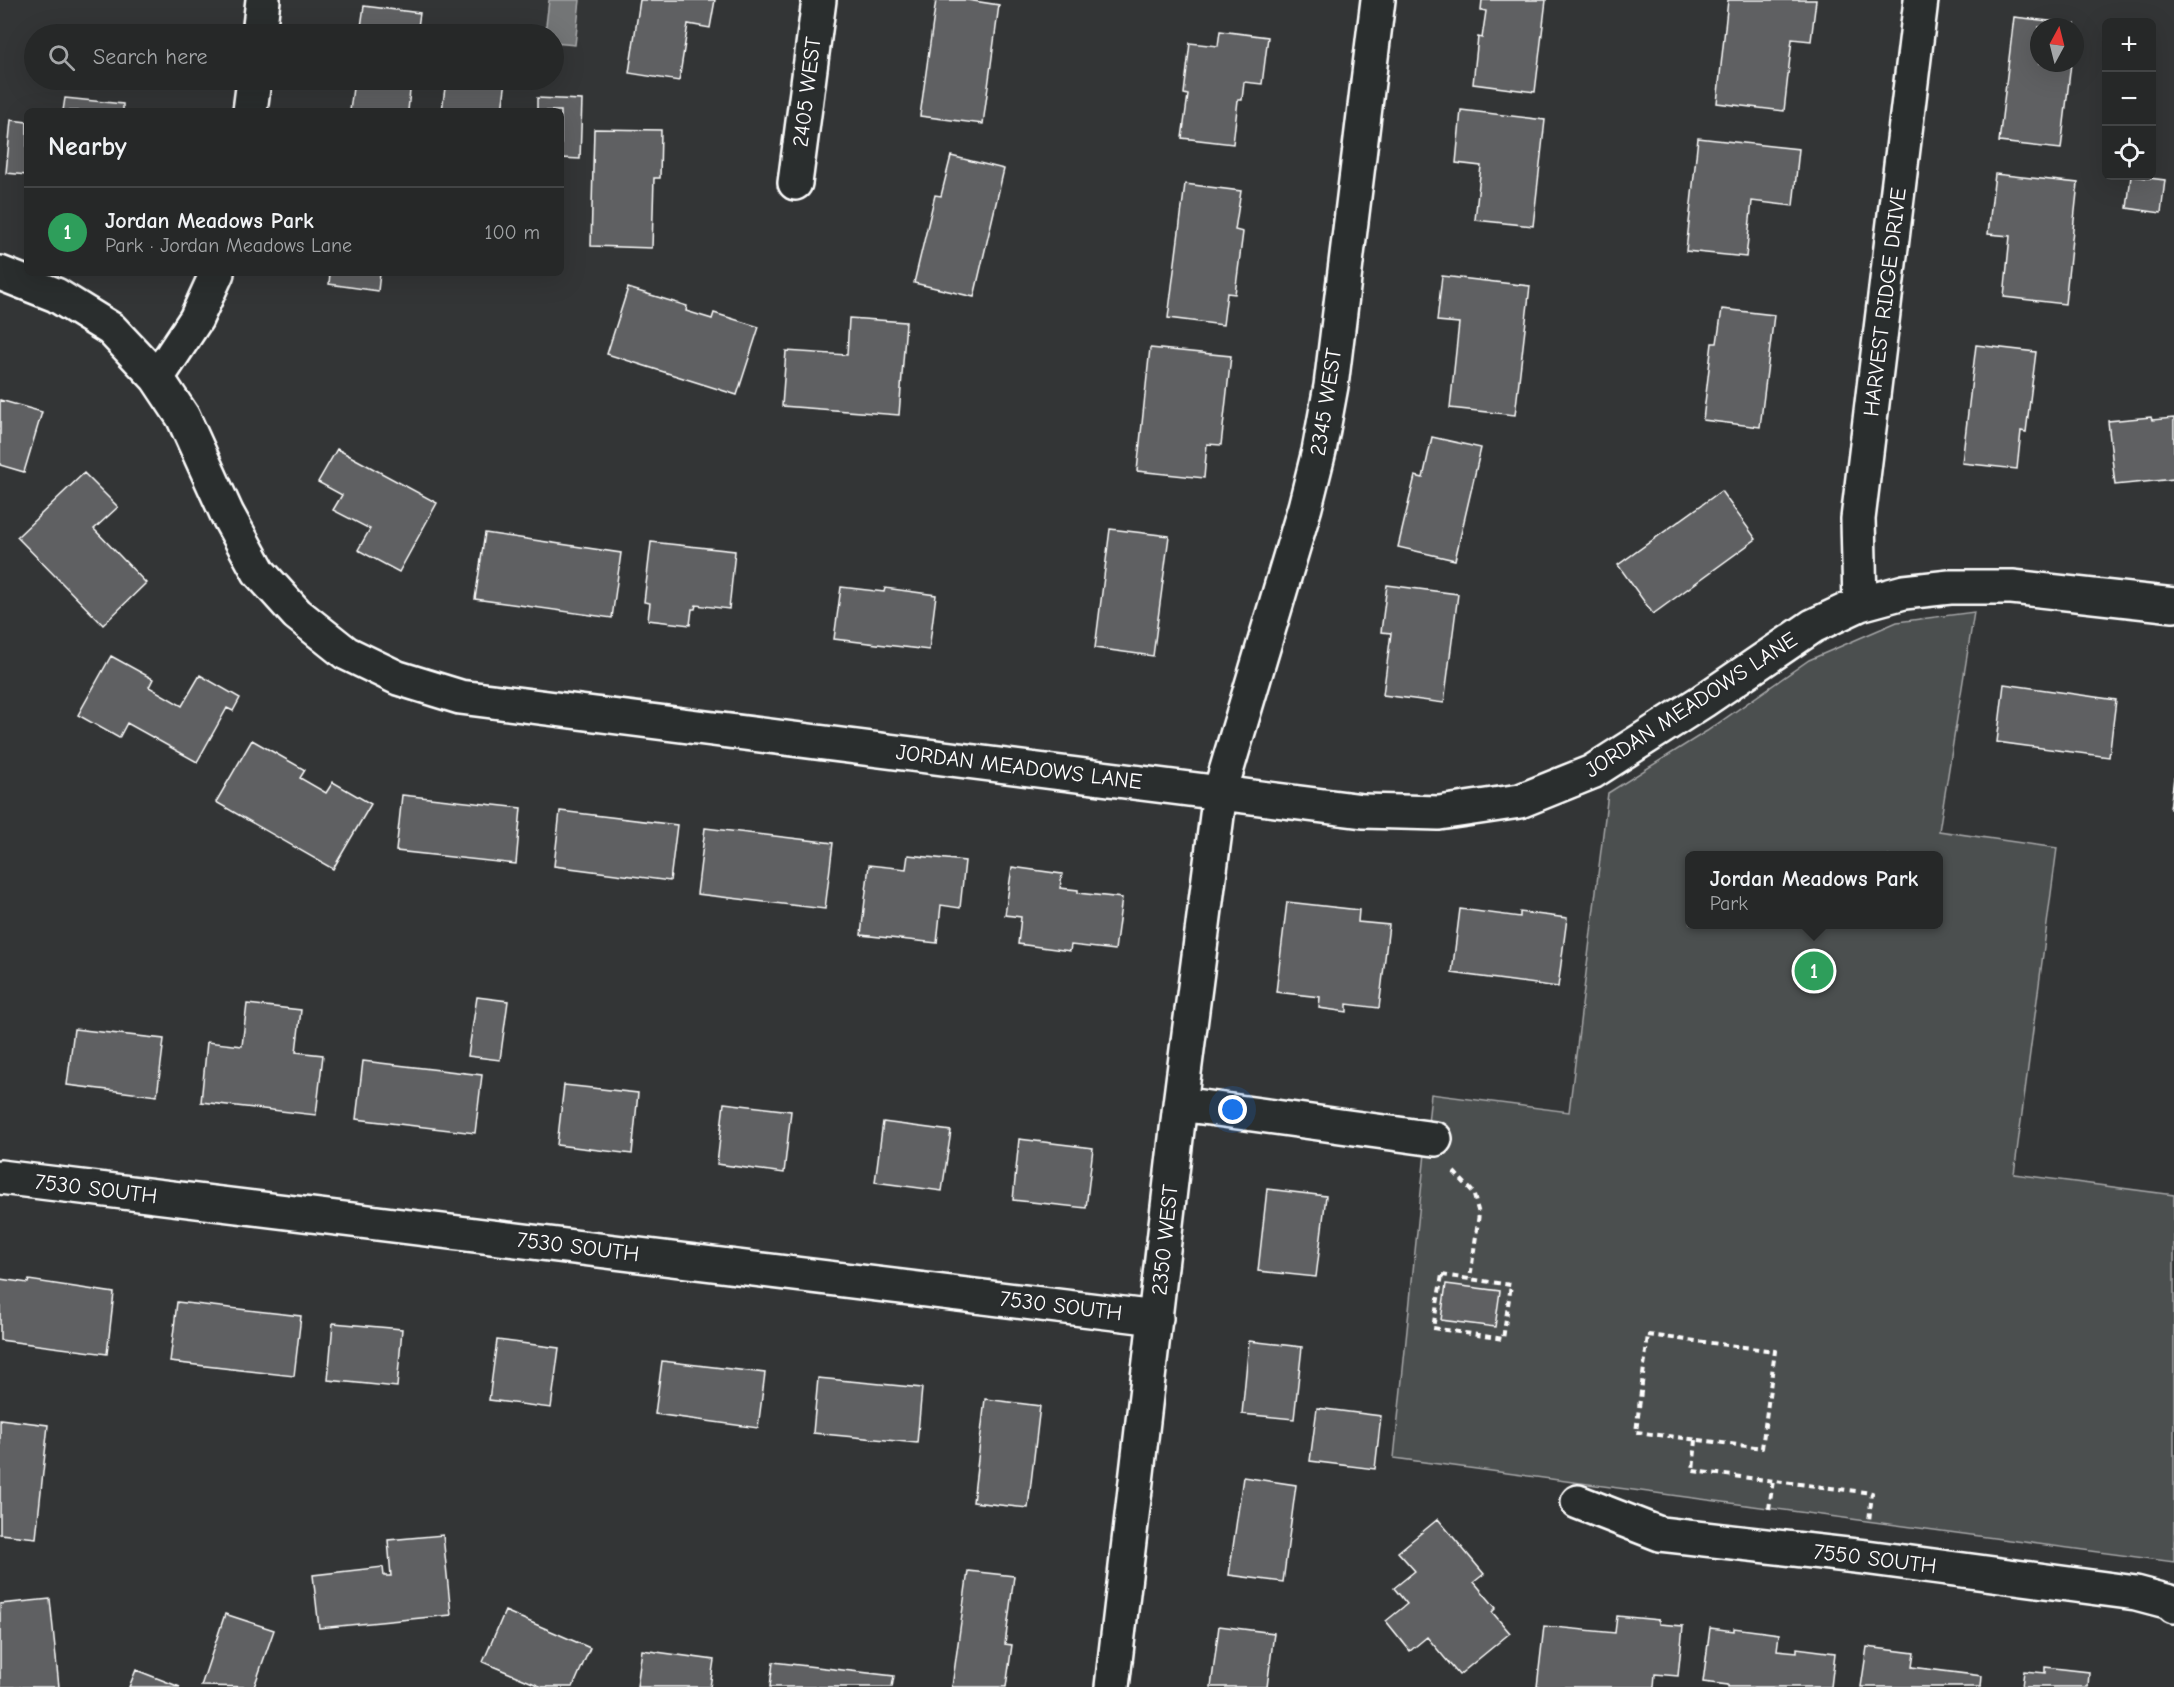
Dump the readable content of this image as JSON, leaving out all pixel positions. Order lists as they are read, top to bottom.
{
  "streets": {
    "street": [
      "2405 WEST",
      "HARVEST RIDGE DRIVE",
      "2345 WEST",
      "JORDAN MEADOWS LANE",
      "7530 SOUTH",
      "2350 WEST",
      "7550 SOUTH"
    ]
  },
  "crossings": [
    ["HARVEST RIDGE DRIVE", "JORDAN MEADOWS LANE"],
    ["2345 WEST", "JORDAN MEADOWS LANE"],
    ["2345 WEST", "2350 WEST"],
    ["JORDAN MEADOWS LANE", "2350 WEST"],
    ["7530 SOUTH", "2350 WEST"]
  ],
  "north": "top",
  "page": {
    "map_buttons": ["+", "−"],
    "search": "Search here",
    "heading": "Nearby",
    "list": [
      {
        "mark": "1",
        "name": "Jordan Meadows Park",
        "note": "Park · Jordan Meadows Lane",
        "value": "100 m"
      }
    ],
    "popup": ["Jordan Meadows Park", "Park"],
    "pins": "1"
  }
}
